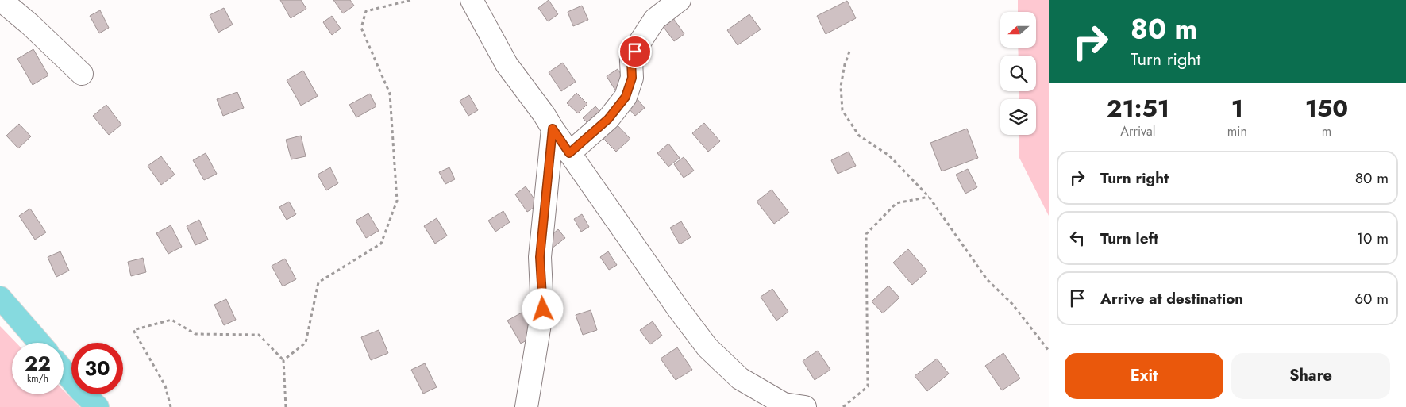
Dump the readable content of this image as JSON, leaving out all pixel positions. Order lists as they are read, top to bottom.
{
  "north": "left",
  "page": {
    "turn": ["80 m", "Turn right"],
    "eta": [
      "21:51",
      "Arrival",
      "1",
      "min",
      "150",
      "m"
    ],
    "list": [
      {
        "name": "Turn right",
        "value": "80 m"
      },
      {
        "name": "Turn left",
        "value": "10 m"
      },
      {
        "name": "Arrive at destination",
        "value": "60 m"
      }
    ],
    "speed": "22 km/h",
    "limit": "30",
    "buttons": ["Exit", "Share"]
  }
}
